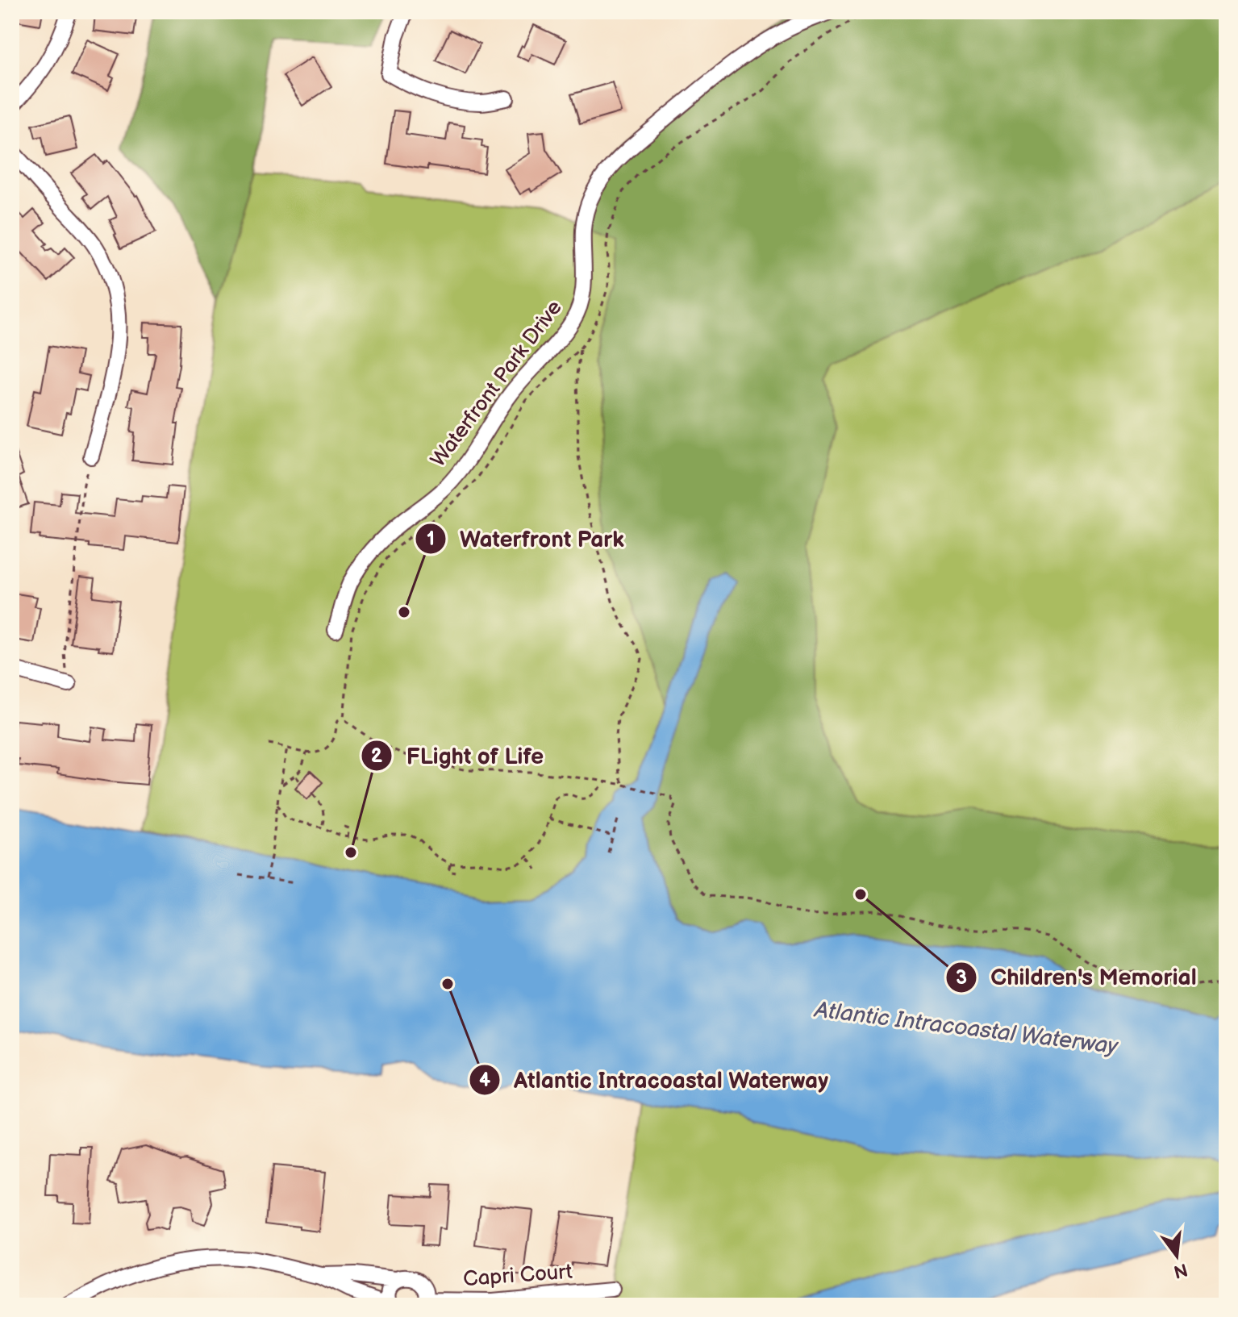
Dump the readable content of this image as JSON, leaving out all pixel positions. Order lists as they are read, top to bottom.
{
  "streets": {
    "street": ["Waterfront Park Drive", "Capri Court"]
  },
  "water": ["Atlantic Intracoastal Waterway"],
  "places": [
    "Waterfront Park",
    "FLight of Life",
    "Children's Memorial",
    "Atlantic Intracoastal Waterway"
  ],
  "north": "bottom"
}
